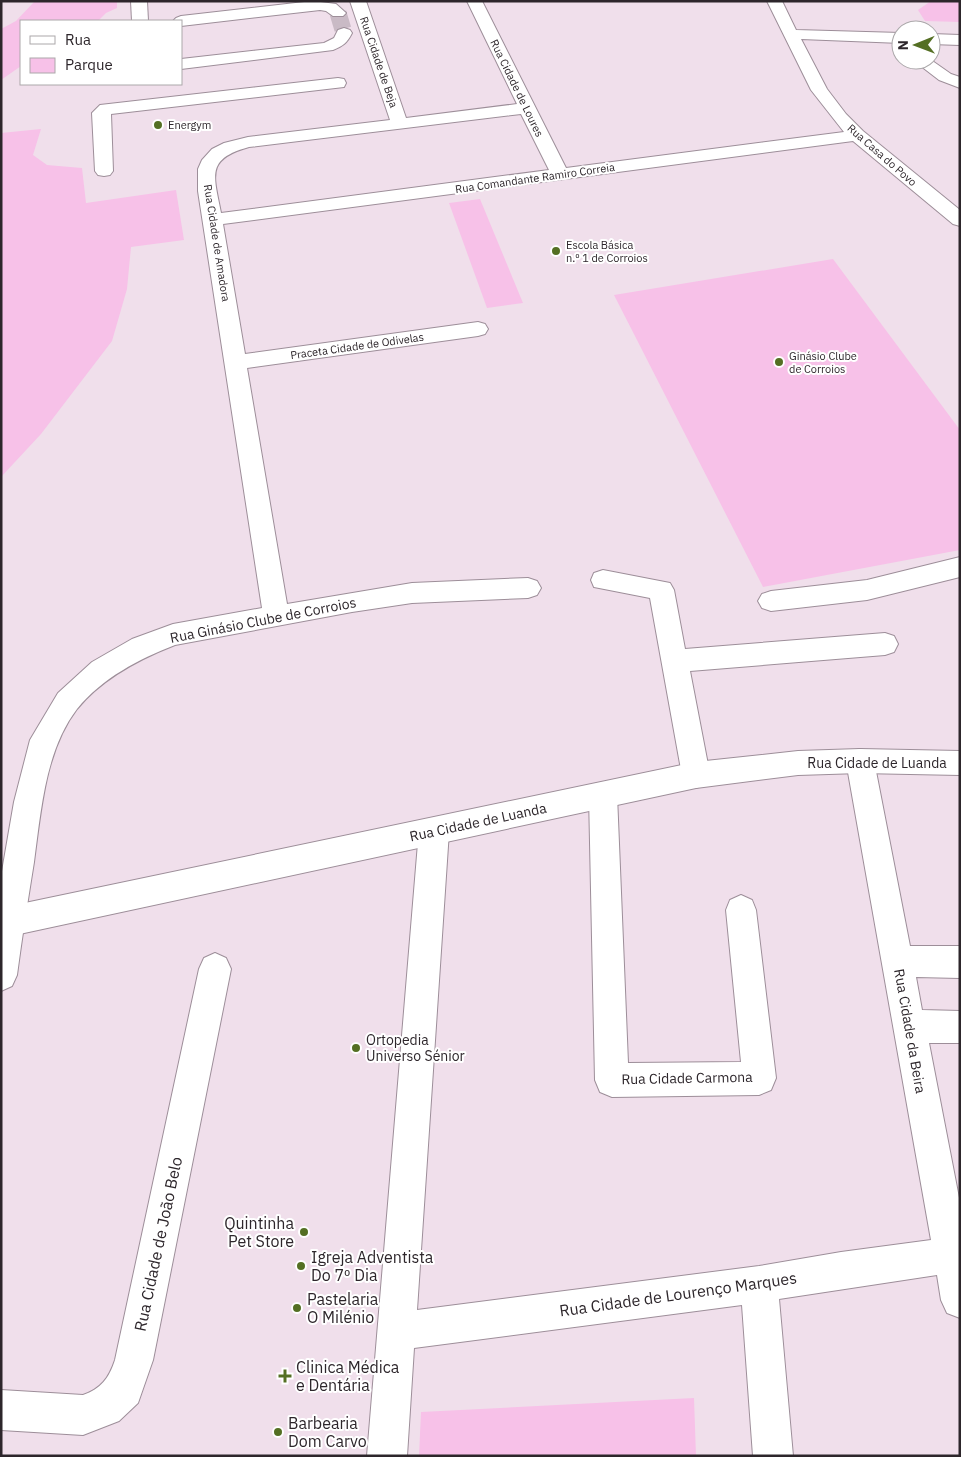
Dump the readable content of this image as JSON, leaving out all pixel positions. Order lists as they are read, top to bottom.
{
  "streets": {
    "street": [
      "Rua Cidade de Beja",
      "Rua Cidade de Loures",
      "Rua Casa do Povo",
      "Rua Comandante Ramiro Correia",
      "Rua Cidade de Amadora",
      "Praceta Cidade de Odivelas",
      "Rua Ginásio Clube de Corroios",
      "Rua Cidade de Luanda",
      "Rua Cidade da Beira",
      "Rua Cidade Carmona",
      "Rua Cidade de João Belo",
      "Rua Cidade de Lourenço Marques"
    ]
  },
  "crossings": [
    ["Rua Cidade de Beja", "Rua Cidade de Amadora"],
    ["Rua Cidade de Loures", "Rua Comandante Ramiro Correia"],
    ["Rua Cidade de Loures", "Rua Cidade de Amadora"],
    ["Rua Casa do Povo", "Rua Comandante Ramiro Correia"],
    ["Rua Comandante Ramiro Correia", "Rua Cidade de Amadora"],
    ["Rua Cidade de Amadora", "Praceta Cidade de Odivelas"],
    ["Rua Cidade de Amadora", "Rua Ginásio Clube de Corroios"],
    ["Rua Ginásio Clube de Corroios", "Rua Cidade de Luanda"],
    ["Rua Cidade de Luanda", "Rua Cidade da Beira"],
    ["Rua Cidade de Luanda", "Rua Cidade Carmona"],
    ["Rua Cidade da Beira", "Rua Cidade de Lourenço Marques"]
  ],
  "places": {
    "other": [
      "Energym",
      "Escola Básica n.º 1 de Corroios",
      "Ginásio Clube de Corroios",
      "Ortopedia Universo Sénior",
      "Quintinha Pet Store",
      "Igreja Adventista Do 7º Dia",
      "Pastelaria O Milénio",
      "Barbearia Dom Carvo"
    ],
    "health": ["Clinica Médica e Dentária"]
  },
  "legend": ["Rua", "Parque"],
  "north": "left"
}
